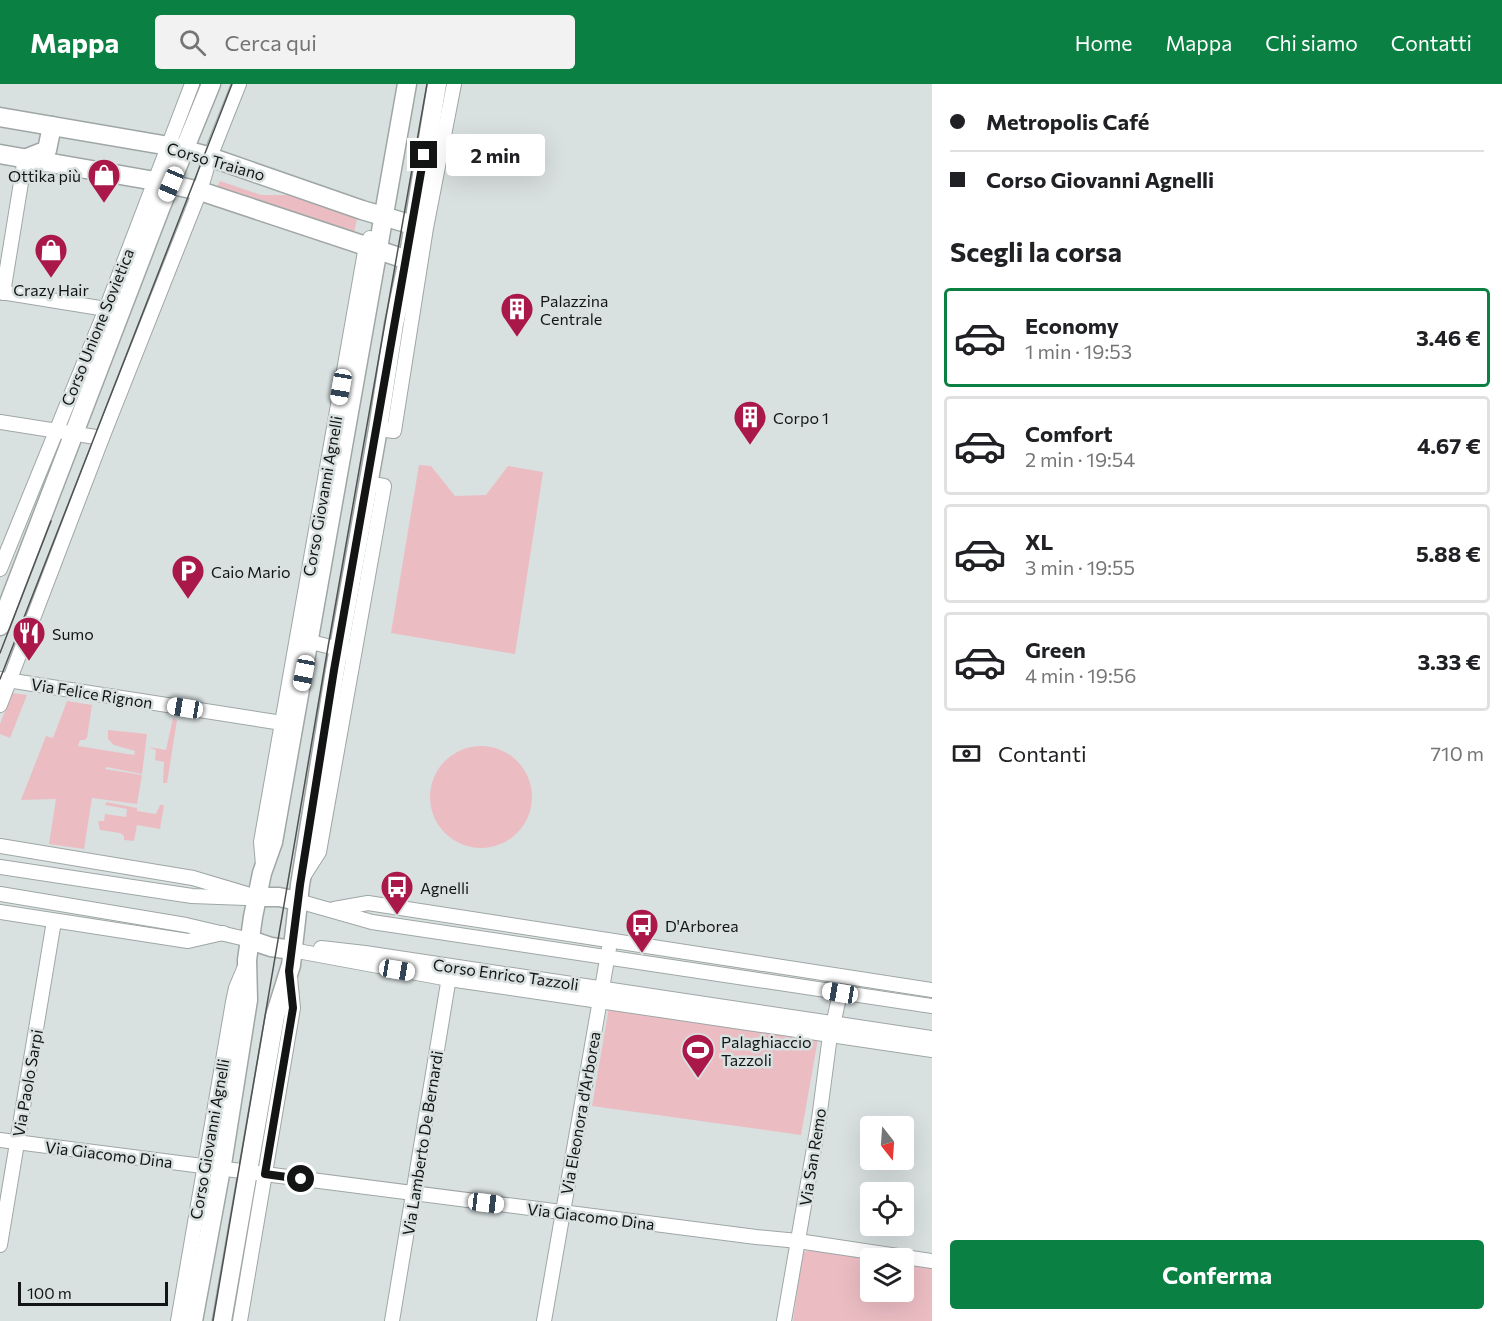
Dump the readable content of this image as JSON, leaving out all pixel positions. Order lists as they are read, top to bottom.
{
  "streets": {
    "main road": ["Corso Traiano", "Corso Unione Sovietica", "Corso Giovanni Agnelli"],
    "street": [
      "Via Felice Rignon",
      "Corso Enrico Tazzoli",
      "Via Paolo Sarpi",
      "Via Eleonora d'Arborea",
      "Via Lamberto De Bernardi",
      "Via Giacomo Dina",
      "Via San Remo"
    ]
  },
  "crossings": [
    ["Corso Traiano", "Corso Unione Sovietica"],
    ["Corso Traiano", "Corso Giovanni Agnelli"],
    ["Corso Giovanni Agnelli", "Via Felice Rignon"],
    ["Corso Giovanni Agnelli", "Via Giacomo Dina"],
    ["Corso Enrico Tazzoli", "Via Eleonora d'Arborea"],
    ["Corso Enrico Tazzoli", "Via Lamberto De Bernardi"],
    ["Corso Enrico Tazzoli", "Via San Remo"],
    ["Via Paolo Sarpi", "Via Giacomo Dina"],
    ["Via Eleonora d'Arborea", "Via Giacomo Dina"],
    ["Via Lamberto De Bernardi", "Via Giacomo Dina"],
    ["Via Giacomo Dina", "Via San Remo"]
  ],
  "places": {
    "shop": ["Ottika più", "Crazy Hair"],
    "building": ["Palazzina Centrale", "Corpo 1"],
    "parking": ["Caio Mario"],
    "restaurant": ["Sumo"],
    "bus stop": ["Agnelli", "D'Arborea"],
    "sports": ["Palaghiaccio Tazzoli"]
  },
  "scale_bar": "100 m",
  "north": "bottom",
  "page": {
    "header": "Mappa",
    "search": "Cerca qui",
    "nav": [
      "Home",
      "Mappa",
      "Chi siamo",
      "Contatti"
    ],
    "banner": ["Metropolis Café", "Corso Giovanni Agnelli"],
    "bubble": "2 min",
    "heading": "Scegli la corsa",
    "list": [
      {
        "name": "Economy",
        "note": "1 min · 19:53",
        "value": "3.46 €"
      },
      {
        "name": "Comfort",
        "note": "2 min · 19:54",
        "value": "4.67 €"
      },
      {
        "name": "XL",
        "note": "3 min · 19:55",
        "value": "5.88 €"
      },
      {
        "name": "Green",
        "note": "4 min · 19:56",
        "value": "3.33 €"
      }
    ],
    "pay": ["Contanti", "710 m"],
    "buttons": "Conferma",
    "scale": "100 m"
  }
}
